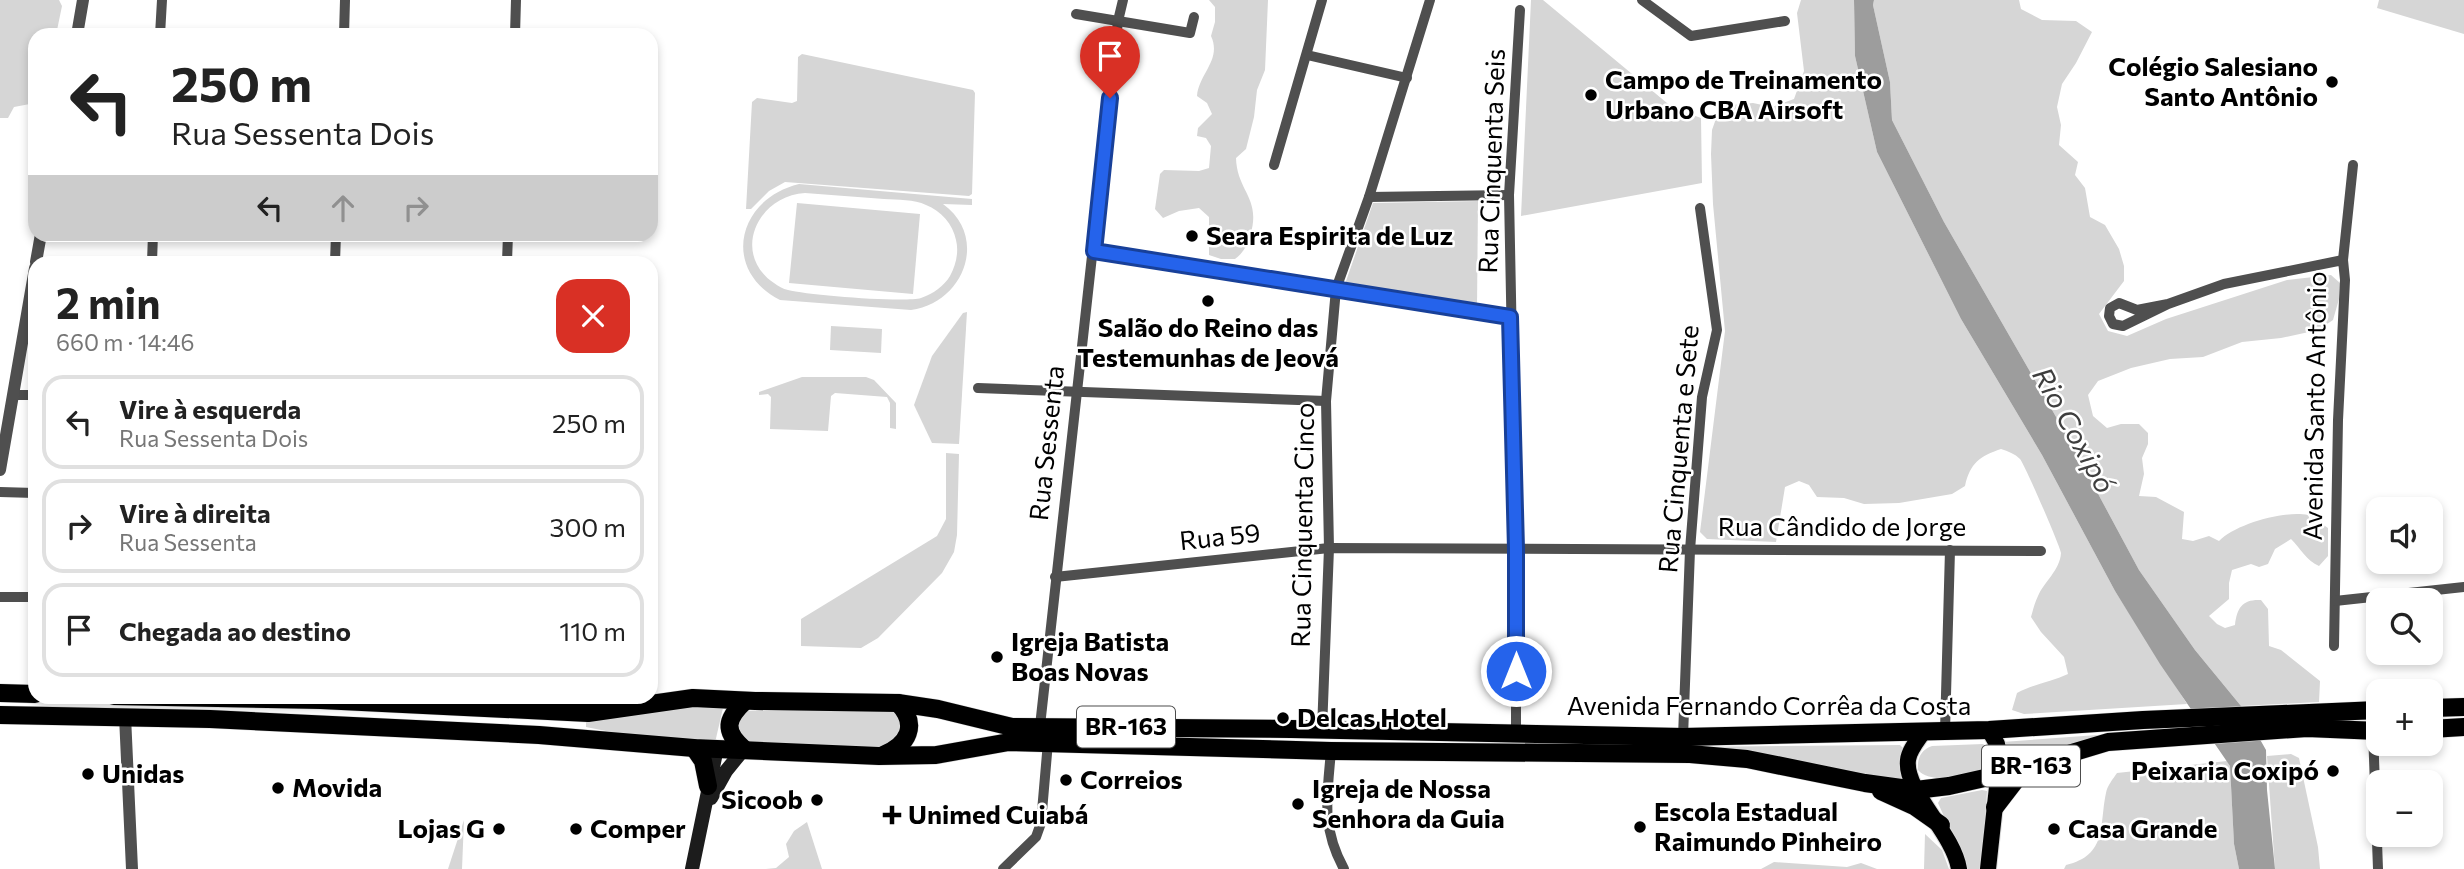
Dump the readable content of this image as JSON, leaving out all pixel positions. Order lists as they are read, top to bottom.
{
  "streets": {
    "highway": ["Avenida Fernando Corrêa da Costa", "BR-163"],
    "street": [
      "Rua Cinquenta Seis",
      "Avenida Santo Antônio",
      "Rua Sessenta",
      "Rua Cinquenta e Sete",
      "Rua Cinquenta Cinco",
      "Rua Cândido de Jorge",
      "Rua 59"
    ]
  },
  "crossings": [
    ["Rua Cinquenta Seis", "Rua Cândido de Jorge"],
    ["Rua Cinquenta Seis", "Rua 59"],
    ["Rua Cinquenta Seis", "Avenida Fernando Corrêa da Costa"],
    ["Rua Sessenta", "Rua 59"],
    ["Rua Sessenta", "Avenida Fernando Corrêa da Costa"],
    ["Rua Cinquenta e Sete", "Rua Cândido de Jorge"],
    ["Rua Cinquenta e Sete", "Avenida Fernando Corrêa da Costa"],
    ["Rua Cinquenta Cinco", "Rua 59"],
    ["Rua Cinquenta Cinco", "Avenida Fernando Corrêa da Costa"],
    ["Rua Cândido de Jorge", "Rua 59"]
  ],
  "water": ["Rio Coxipó"],
  "places": {
    "other": [
      "Colégio Salesiano Santo Antônio",
      "Campo de Treinamento Urbano CBA Airsoft",
      "Seara Espirita de Luz",
      "Salão do Reino das Testemunhas de Jeová",
      "Igreja Batista Boas Novas",
      "Delcas Hotel",
      "Peixaria Coxipó",
      "Unidas",
      "Correios",
      "Movida",
      "Sicoob",
      "Igreja de Nossa Senhora da Guia",
      "Escola Estadual Raimundo Pinheiro",
      "Lojas G",
      "Comper",
      "Casa Grande"
    ],
    "health": ["Unimed Cuiabá"]
  },
  "page": {
    "turn": ["250 m", "Rua Sessenta Dois"],
    "heading": ["2 min", "660 m · 14:46"],
    "list": [
      {
        "name": "Vire à esquerda",
        "note": "Rua Sessenta Dois",
        "value": "250 m"
      },
      {
        "name": "Vire à direita",
        "note": "Rua Sessenta",
        "value": "300 m"
      },
      {
        "name": "Chegada ao destino",
        "value": "110 m"
      }
    ],
    "map_buttons": ["+", "−"]
  }
}
